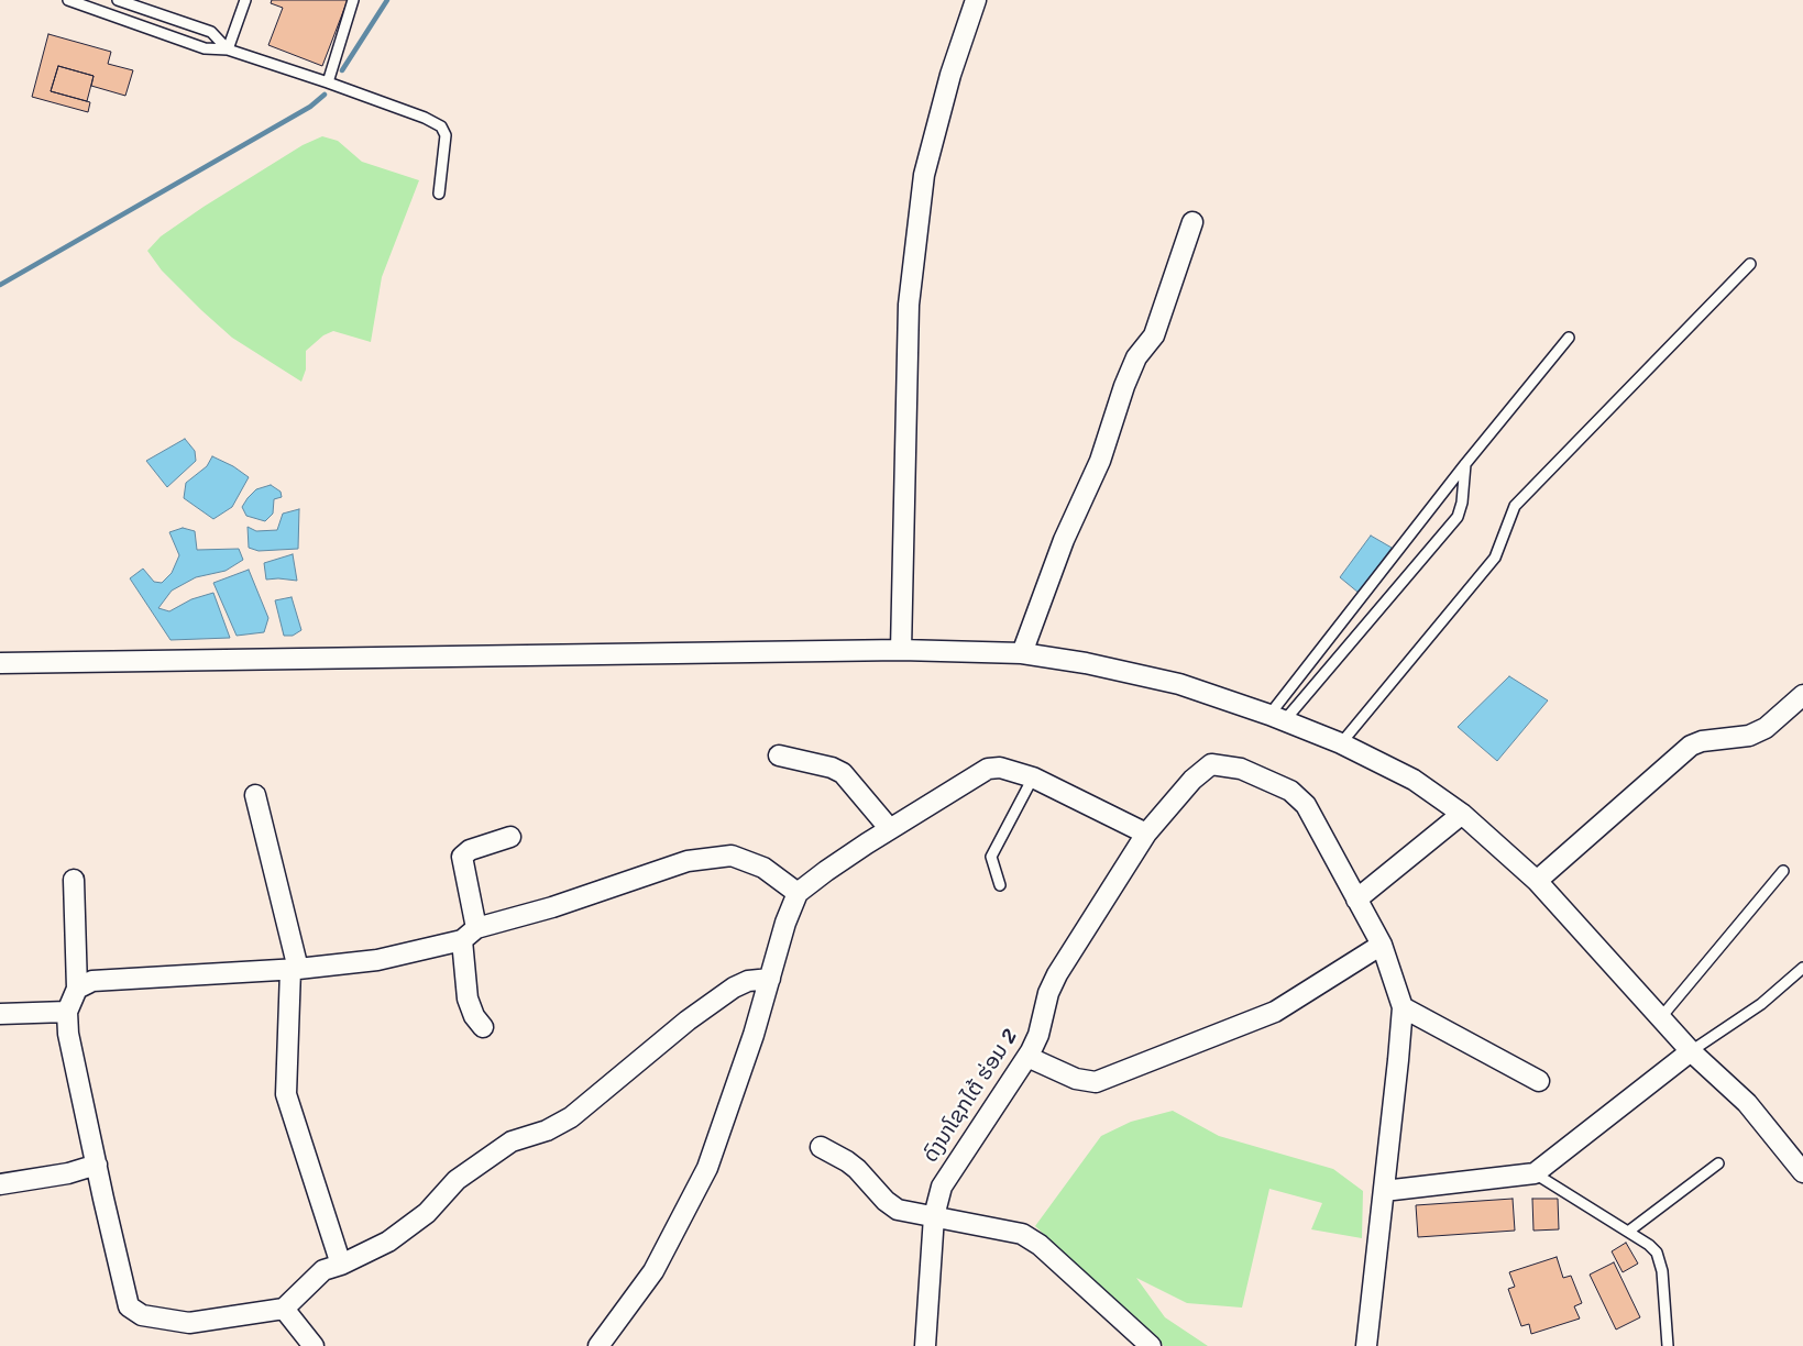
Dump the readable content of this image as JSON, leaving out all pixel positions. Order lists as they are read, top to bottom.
{
  "streets": {
    "street": ["ດົງນາໂຊກໄຕ້ ຮ່ອມ 2"]
  }
}
